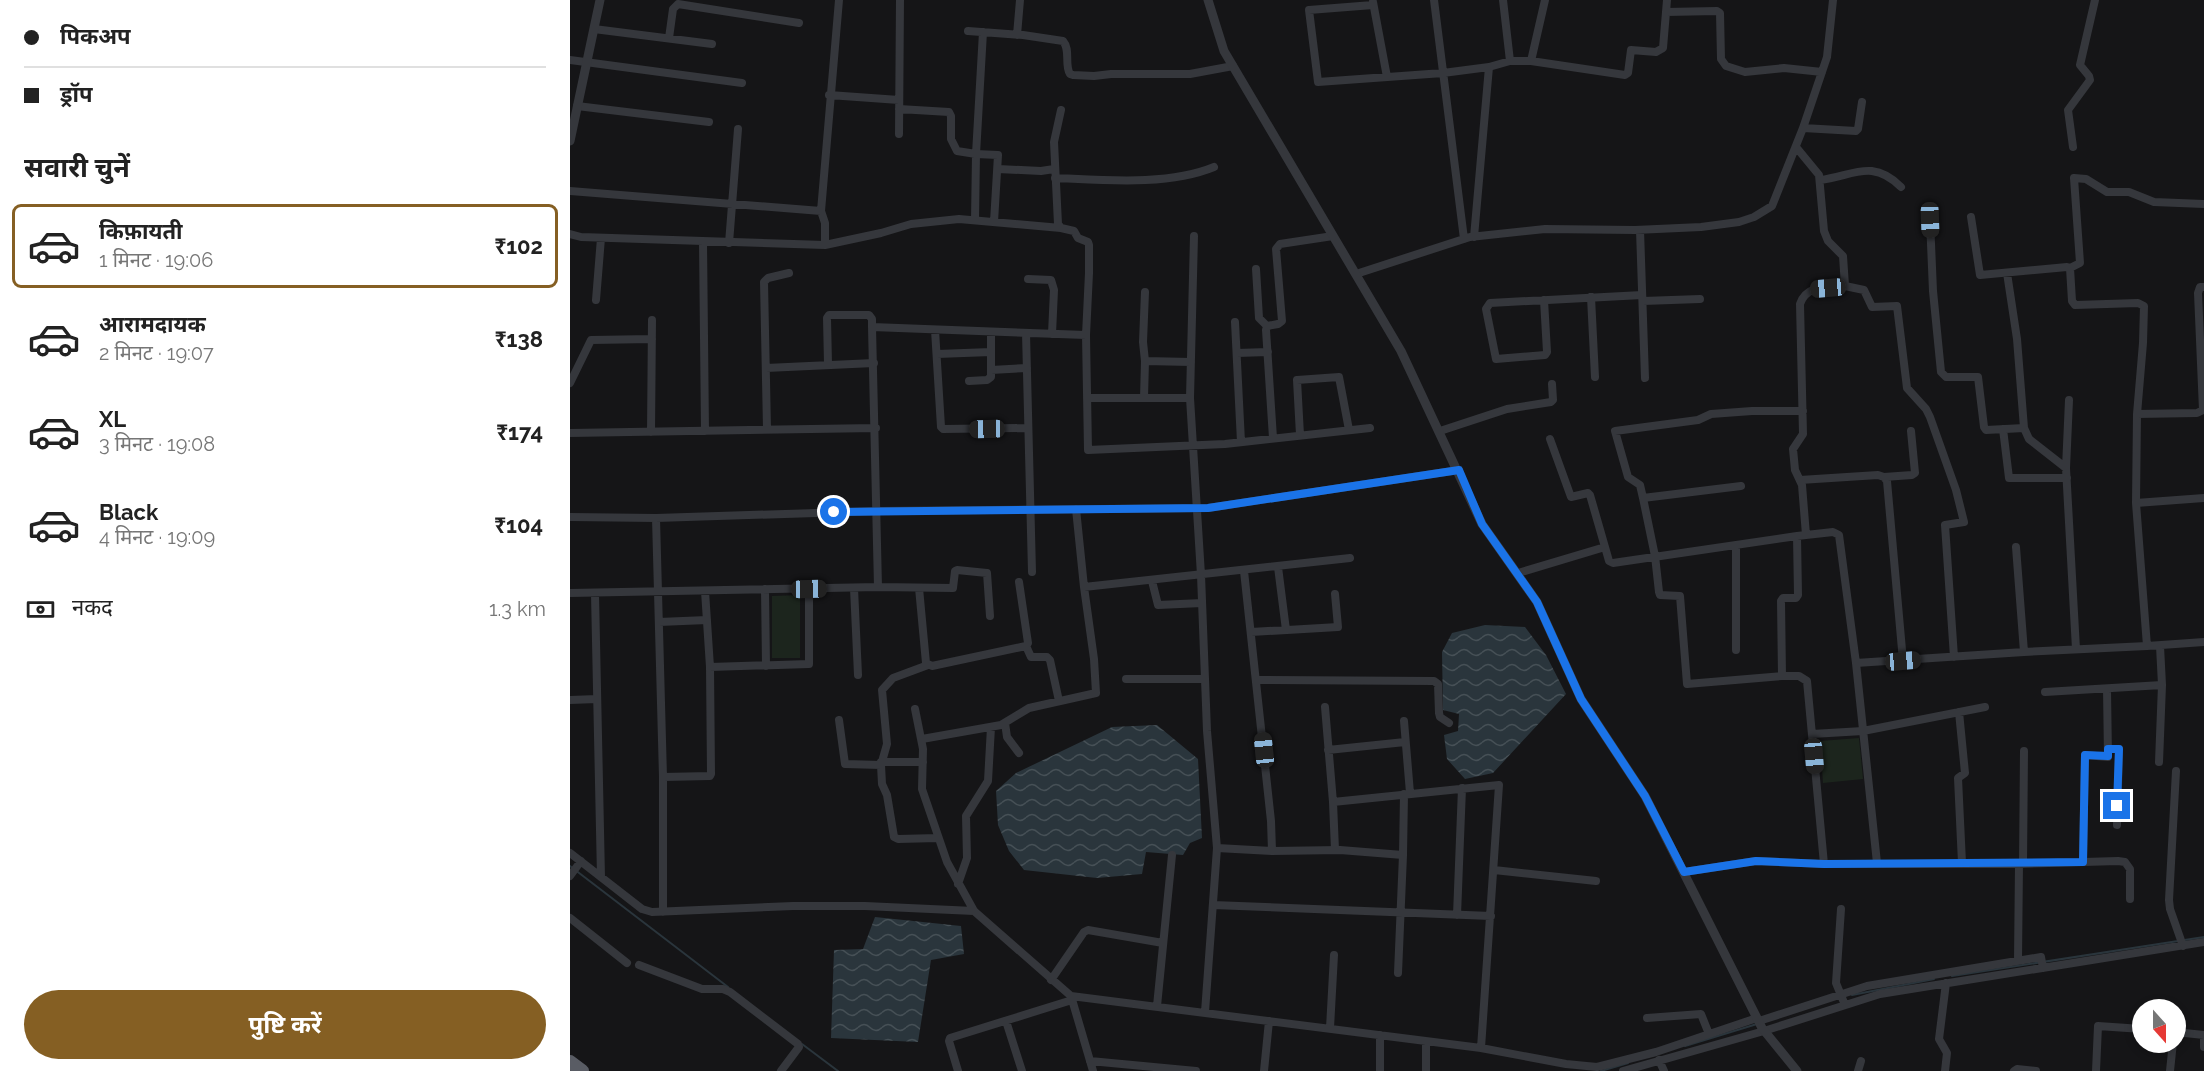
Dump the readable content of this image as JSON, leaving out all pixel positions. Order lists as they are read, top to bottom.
{
  "north": "bottom",
  "page": {
    "banner": ["पिकअप", "ड्रॉप"],
    "heading": "सवारी चुनें",
    "list": [
      {
        "name": "किफ़ायती",
        "note": "1 मिनट · 19:06",
        "value": "₹102"
      },
      {
        "name": "आरामदायक",
        "note": "2 मिनट · 19:07",
        "value": "₹138"
      },
      {
        "name": "XL",
        "note": "3 मिनट · 19:08",
        "value": "₹174"
      },
      {
        "name": "Black",
        "note": "4 मिनट · 19:09",
        "value": "₹104"
      }
    ],
    "pay": ["नकद", "1.3 km"],
    "buttons": "पुष्टि करें"
  }
}
